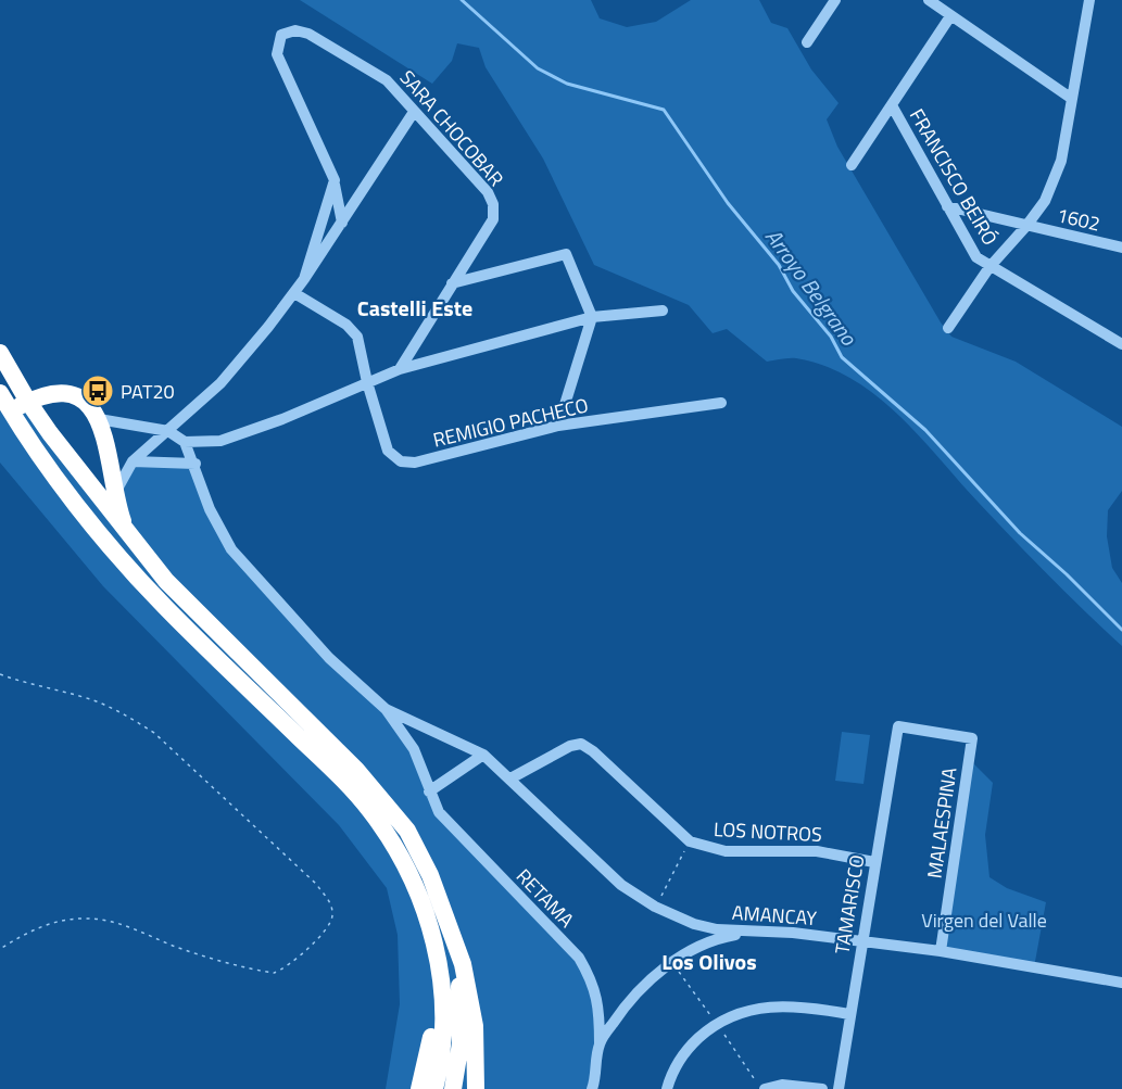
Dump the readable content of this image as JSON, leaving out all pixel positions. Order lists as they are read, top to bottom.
{
  "streets": {
    "street": [
      "SARA CHOCOBAR",
      "FRANCISCO BEIRÓ",
      "1602",
      "REMIGIO PACHECO",
      "MALAESPINA",
      "LOS NOTROS",
      "RETAMA",
      "TAMARISCO",
      "AMANCAY"
    ]
  },
  "crossings": [
    ["FRANCISCO BEIRÓ", "1602"],
    ["MALAESPINA", "TAMARISCO"],
    ["MALAESPINA", "AMANCAY"],
    ["LOS NOTROS", "TAMARISCO"],
    ["LOS NOTROS", "AMANCAY"],
    ["RETAMA", "AMANCAY"],
    ["TAMARISCO", "AMANCAY"]
  ],
  "districts": ["Castelli Este", "Los Olivos"],
  "water": ["Arroyo Belgrano"],
  "parks": ["Virgen del Valle"],
  "places": {
    "bus stop": ["PAT20"]
  }
}
